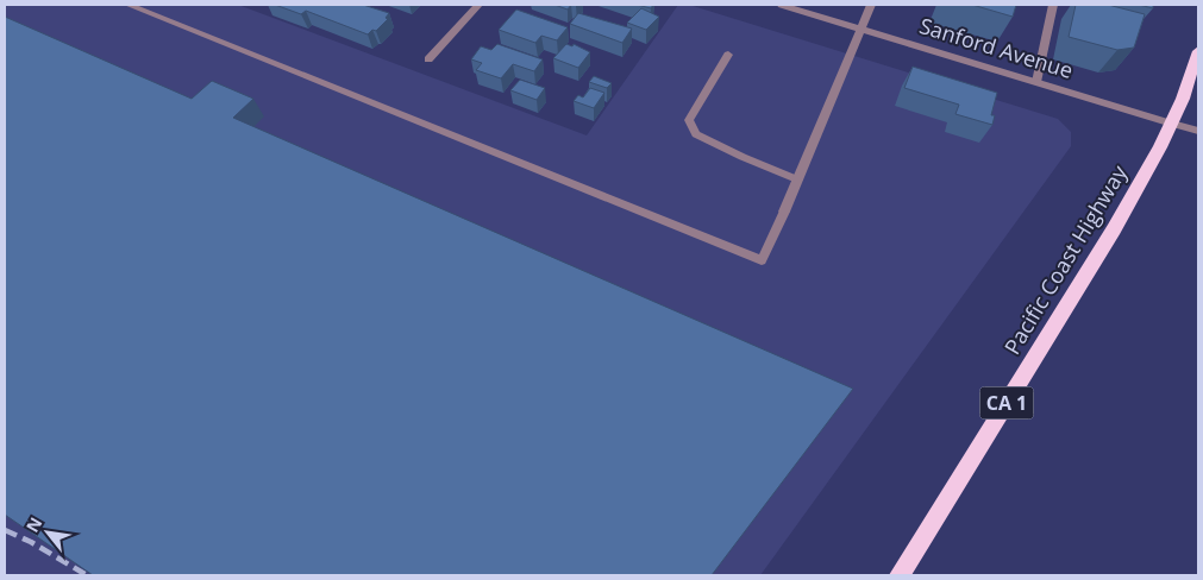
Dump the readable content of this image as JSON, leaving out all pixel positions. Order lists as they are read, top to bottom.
{
  "streets": {
    "highway": ["Pacific Coast Highway", "CA 1"],
    "street": ["Sanford Avenue"]
  },
  "crossings": [
    ["Sanford Avenue", "Pacific Coast Highway"]
  ],
  "north": "top left"
}
